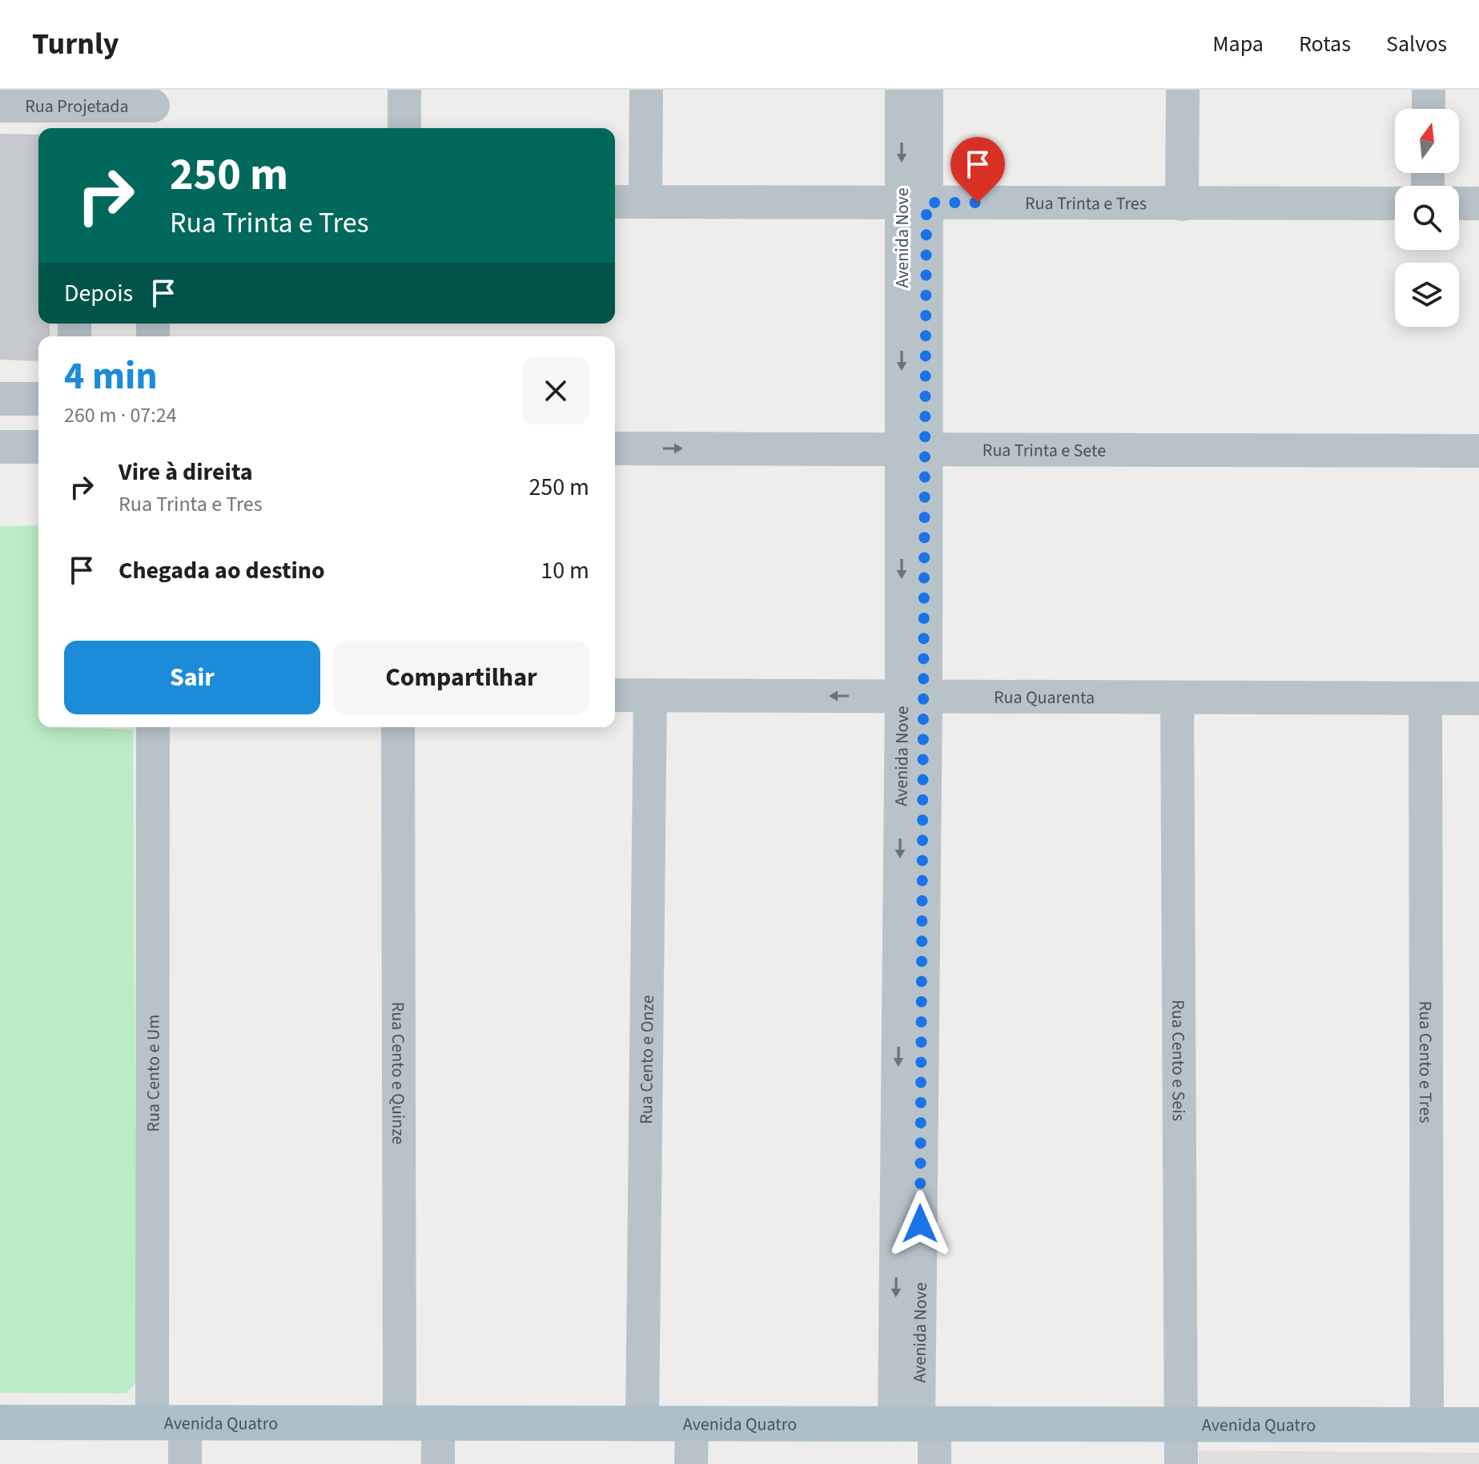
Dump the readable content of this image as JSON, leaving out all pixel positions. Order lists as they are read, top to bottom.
{
  "streets": {
    "main road": ["Avenida Quatro"],
    "street": [
      "Rua Projetada",
      "Rua Trinta e Tres",
      "Avenida Nove",
      "Rua Trinta e Sete",
      "Rua Quarenta",
      "Rua Cento e Onze",
      "Rua Cento e Seis",
      "Rua Cento e Tres",
      "Rua Cento e Um",
      "Rua Cento e Quinze"
    ]
  },
  "crossings": [
    ["Rua Trinta e Tres", "Avenida Nove"],
    ["Avenida Nove", "Rua Trinta e Sete"],
    ["Avenida Nove", "Rua Quarenta"],
    ["Avenida Nove", "Avenida Quatro"],
    ["Rua Quarenta", "Rua Cento e Onze"],
    ["Rua Quarenta", "Rua Cento e Seis"],
    ["Rua Quarenta", "Rua Cento e Tres"],
    ["Rua Cento e Onze", "Avenida Quatro"],
    ["Rua Cento e Seis", "Avenida Quatro"],
    ["Rua Cento e Tres", "Avenida Quatro"],
    ["Rua Cento e Um", "Avenida Quatro"],
    ["Rua Cento e Quinze", "Avenida Quatro"]
  ],
  "north": "top",
  "page": {
    "header": "Turnly",
    "nav": ["Mapa", "Rotas", "Salvos"],
    "turn": ["250 m", "Rua Trinta e Tres"],
    "then": "Depois",
    "heading": ["4 min", "260 m · 07:24"],
    "list": [
      {
        "name": "Vire à direita",
        "note": "Rua Trinta e Tres",
        "value": "250 m"
      },
      {
        "name": "Chegada ao destino",
        "value": "10 m"
      }
    ],
    "buttons": ["Sair", "Compartilhar"]
  }
}
